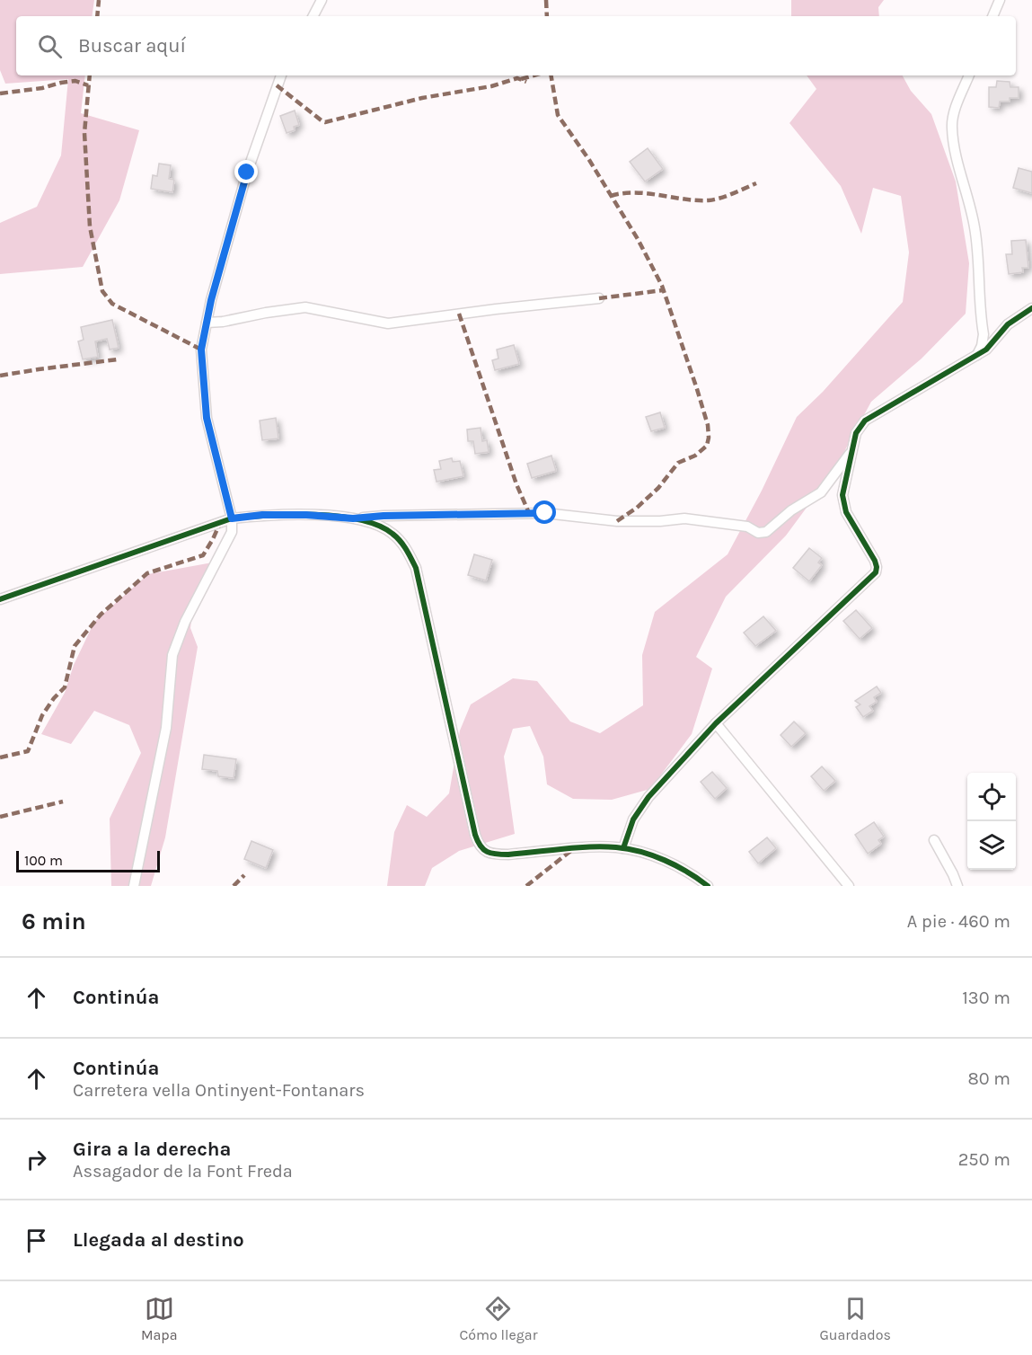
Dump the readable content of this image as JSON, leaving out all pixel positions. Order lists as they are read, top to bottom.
{
  "scale_bar": "100 m",
  "page": {
    "search": "Buscar aquí",
    "scale": "100 m",
    "heading": ["6 min", "A pie · 460 m"],
    "list": [
      ["Continúa", "130 m"],
      ["Continúa", "Carretera vella Ontinyent-Fontanars", "80 m"],
      ["Gira a la derecha", "Assagador de la Font Freda", "250 m"],
      "Llegada al destino"
    ],
    "nav": ["Mapa", "Cómo llegar", "Guardados"]
  }
}
